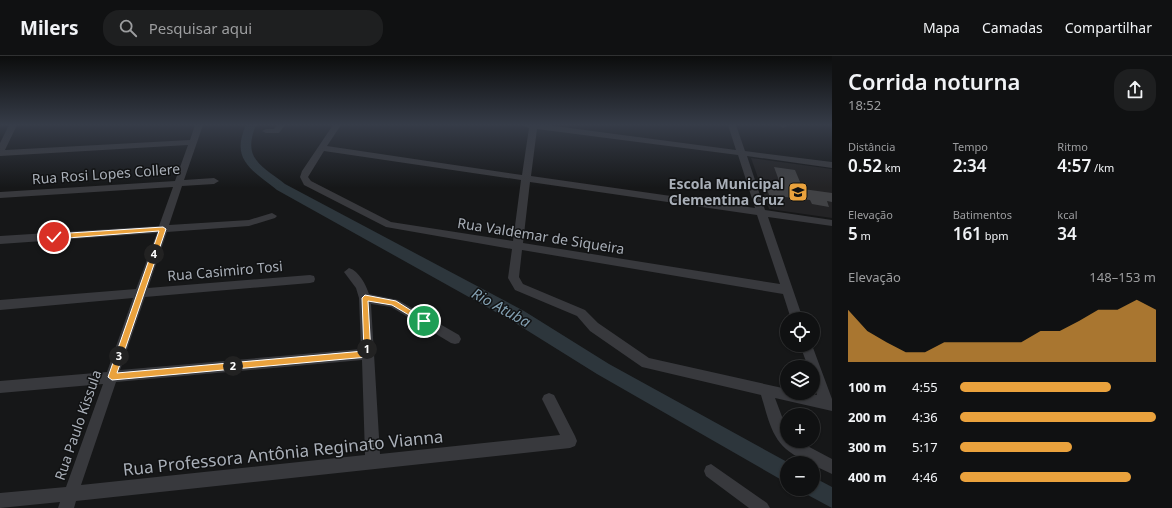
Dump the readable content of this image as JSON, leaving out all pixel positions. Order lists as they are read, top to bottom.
{
  "streets": {
    "street": [
      "Rua Rosi Lopes Collere",
      "Rua Valdemar de Siqueira",
      "Rua Casimiro Tosi",
      "Rua Paulo Kissula",
      "Rua Professora Antônia Reginato Vianna"
    ]
  },
  "crossings": [
    ["Rua Rosi Lopes Collere", "Rua Paulo Kissula"],
    ["Rua Casimiro Tosi", "Rua Paulo Kissula"],
    ["Rua Paulo Kissula", "Rua Professora Antônia Reginato Vianna"]
  ],
  "water": ["Rio Atuba"],
  "places": {
    "school or university": ["Escola Municipal Clementina Cruz"]
  },
  "page": {
    "header": "Milers",
    "search": "Pesquisar aqui",
    "nav": ["Mapa", "Camadas", "Compartilhar"],
    "heading": ["Corrida noturna", "18:52"],
    "stats": [
      ["Distância", "0.52 km"],
      ["Tempo", "2:34"],
      ["Ritmo", "4:57 /km"],
      ["Elevação", "5 m"],
      ["Batimentos", "161 bpm"],
      ["kcal", "34"]
    ],
    "pins": [
      "4",
      "1",
      "3",
      "2"
    ],
    "chart": ["Elevação", "148–153 m"],
    "map_buttons": ["+", "−"],
    "list": [
      {
        "name": "100 m",
        "note": "4:55"
      },
      {
        "name": "200 m",
        "note": "4:36"
      },
      {
        "name": "300 m",
        "note": "5:17"
      },
      {
        "name": "400 m",
        "note": "4:46"
      }
    ]
  }
}
